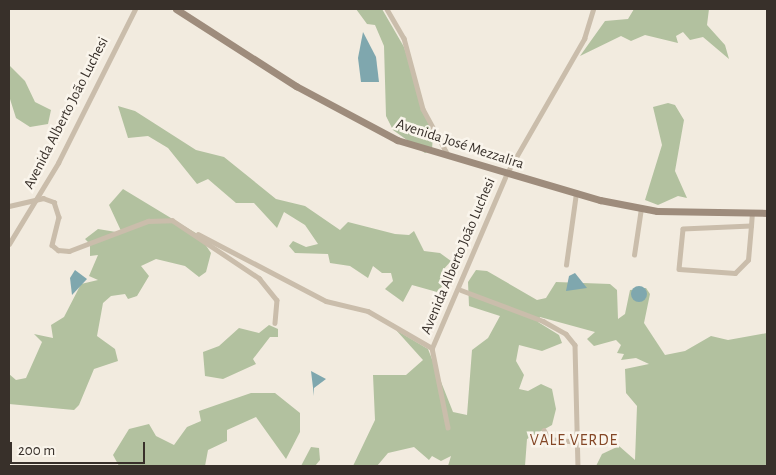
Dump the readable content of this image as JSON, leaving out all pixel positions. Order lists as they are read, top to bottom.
{
  "streets": {
    "main road": ["Avenida José Mezzalira"],
    "street": ["Avenida Alberto João Luchesi"]
  },
  "crossings": [
    ["Avenida Alberto João Luchesi", "Avenida José Mezzalira"]
  ],
  "districts": ["VALE VERDE"],
  "scale_bar": "200 m"
}
